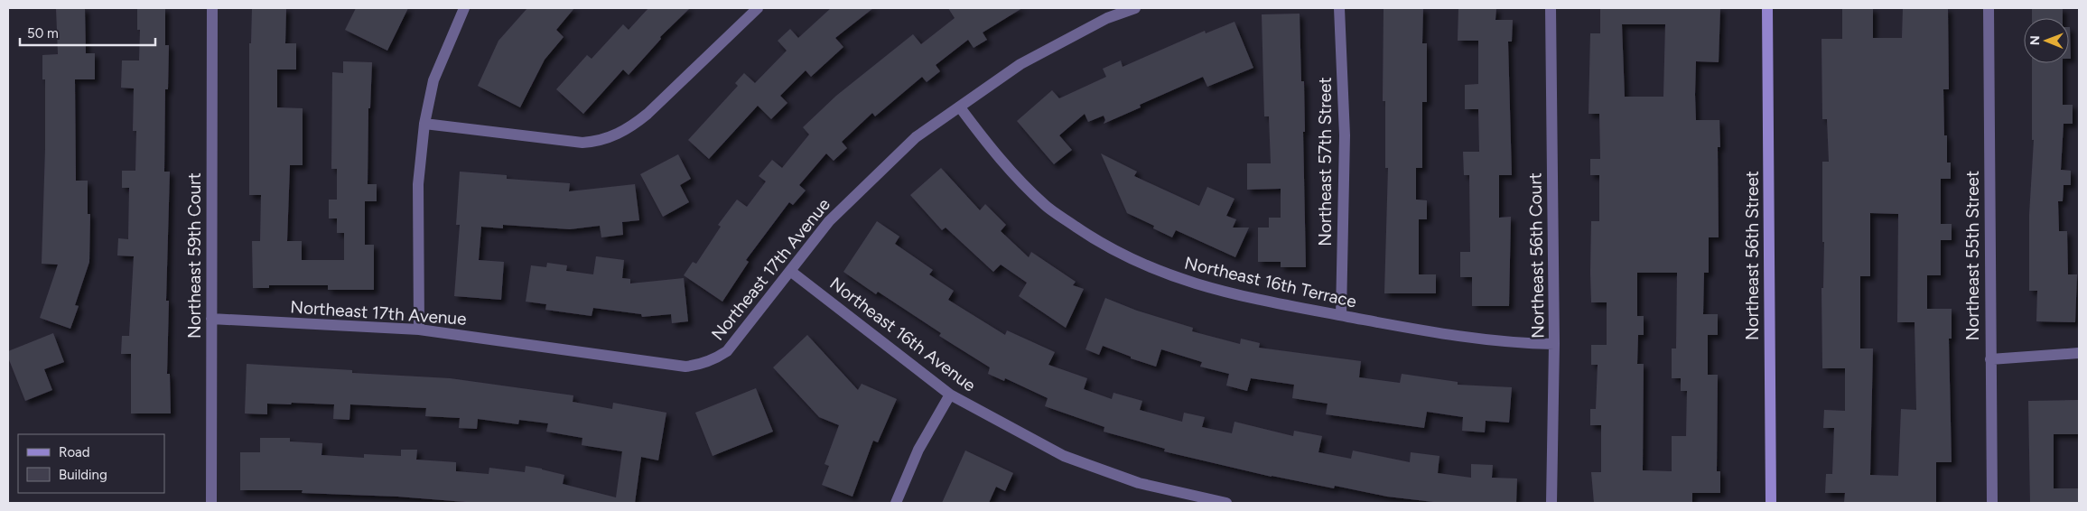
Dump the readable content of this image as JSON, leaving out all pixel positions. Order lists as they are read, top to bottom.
{
  "streets": {
    "street": [
      "Northeast 57th Street",
      "Northeast 59th Court",
      "Northeast 56th Court",
      "Northeast 56th Street",
      "Northeast 55th Street",
      "Northeast 17th Avenue",
      "Northeast 16th Terrace",
      "Northeast 16th Avenue"
    ]
  },
  "crossings": [
    ["Northeast 57th Street", "Northeast 16th Terrace"],
    ["Northeast 59th Court", "Northeast 17th Avenue"],
    ["Northeast 56th Court", "Northeast 16th Terrace"],
    ["Northeast 17th Avenue", "Northeast 16th Terrace"],
    ["Northeast 17th Avenue", "Northeast 16th Avenue"]
  ],
  "legend": ["Road", "Building"],
  "scale_bar": "50 m",
  "north": "left"
}
